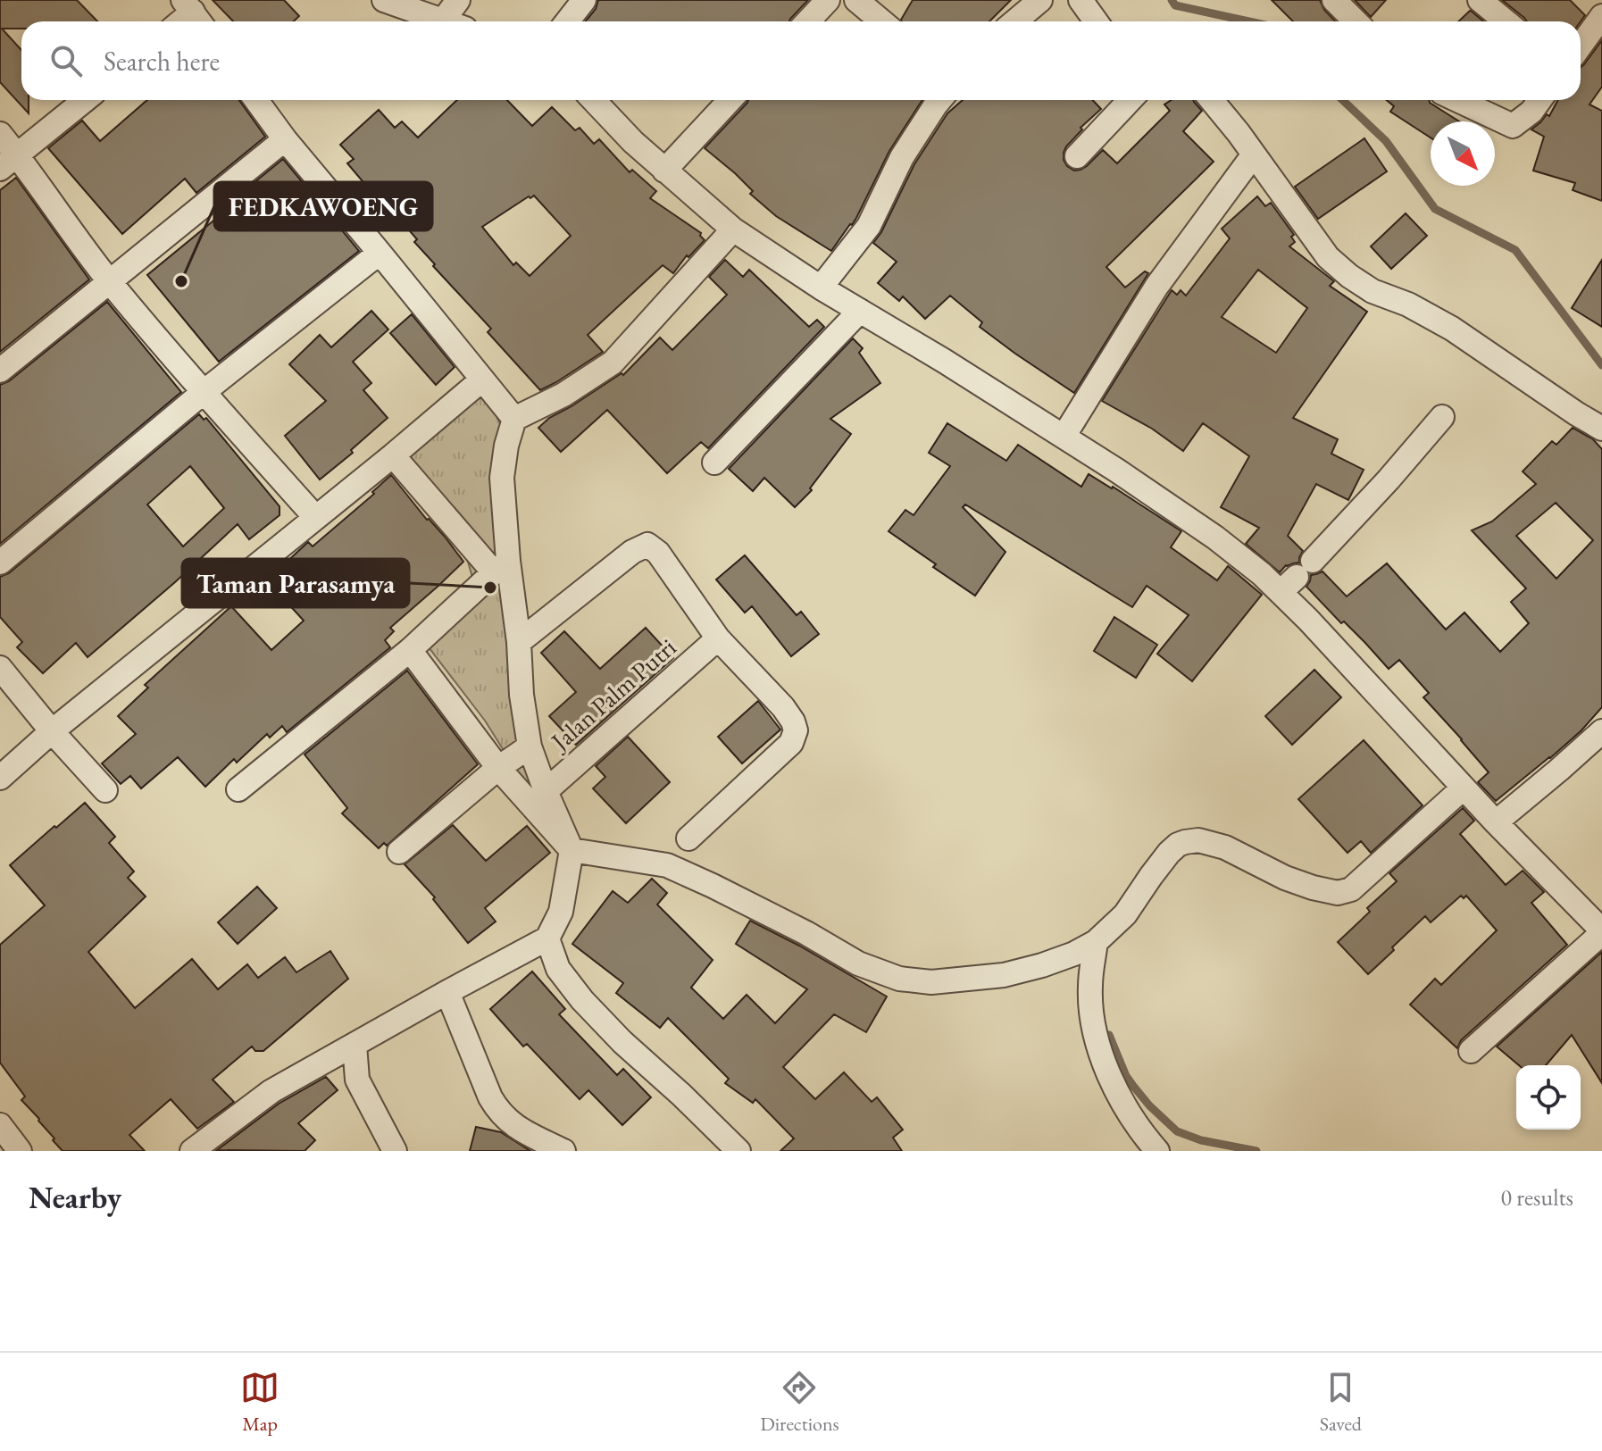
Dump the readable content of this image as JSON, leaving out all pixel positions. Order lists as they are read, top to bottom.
{
  "streets": {
    "street": ["Jalan Palm Putri"]
  },
  "places": ["FEDKAWOENG", "Taman Parasamya"],
  "north": "bottom right",
  "page": {
    "search": "Search here",
    "heading": ["Nearby", "0 results"],
    "nav": ["Map", "Directions", "Saved"]
  }
}
